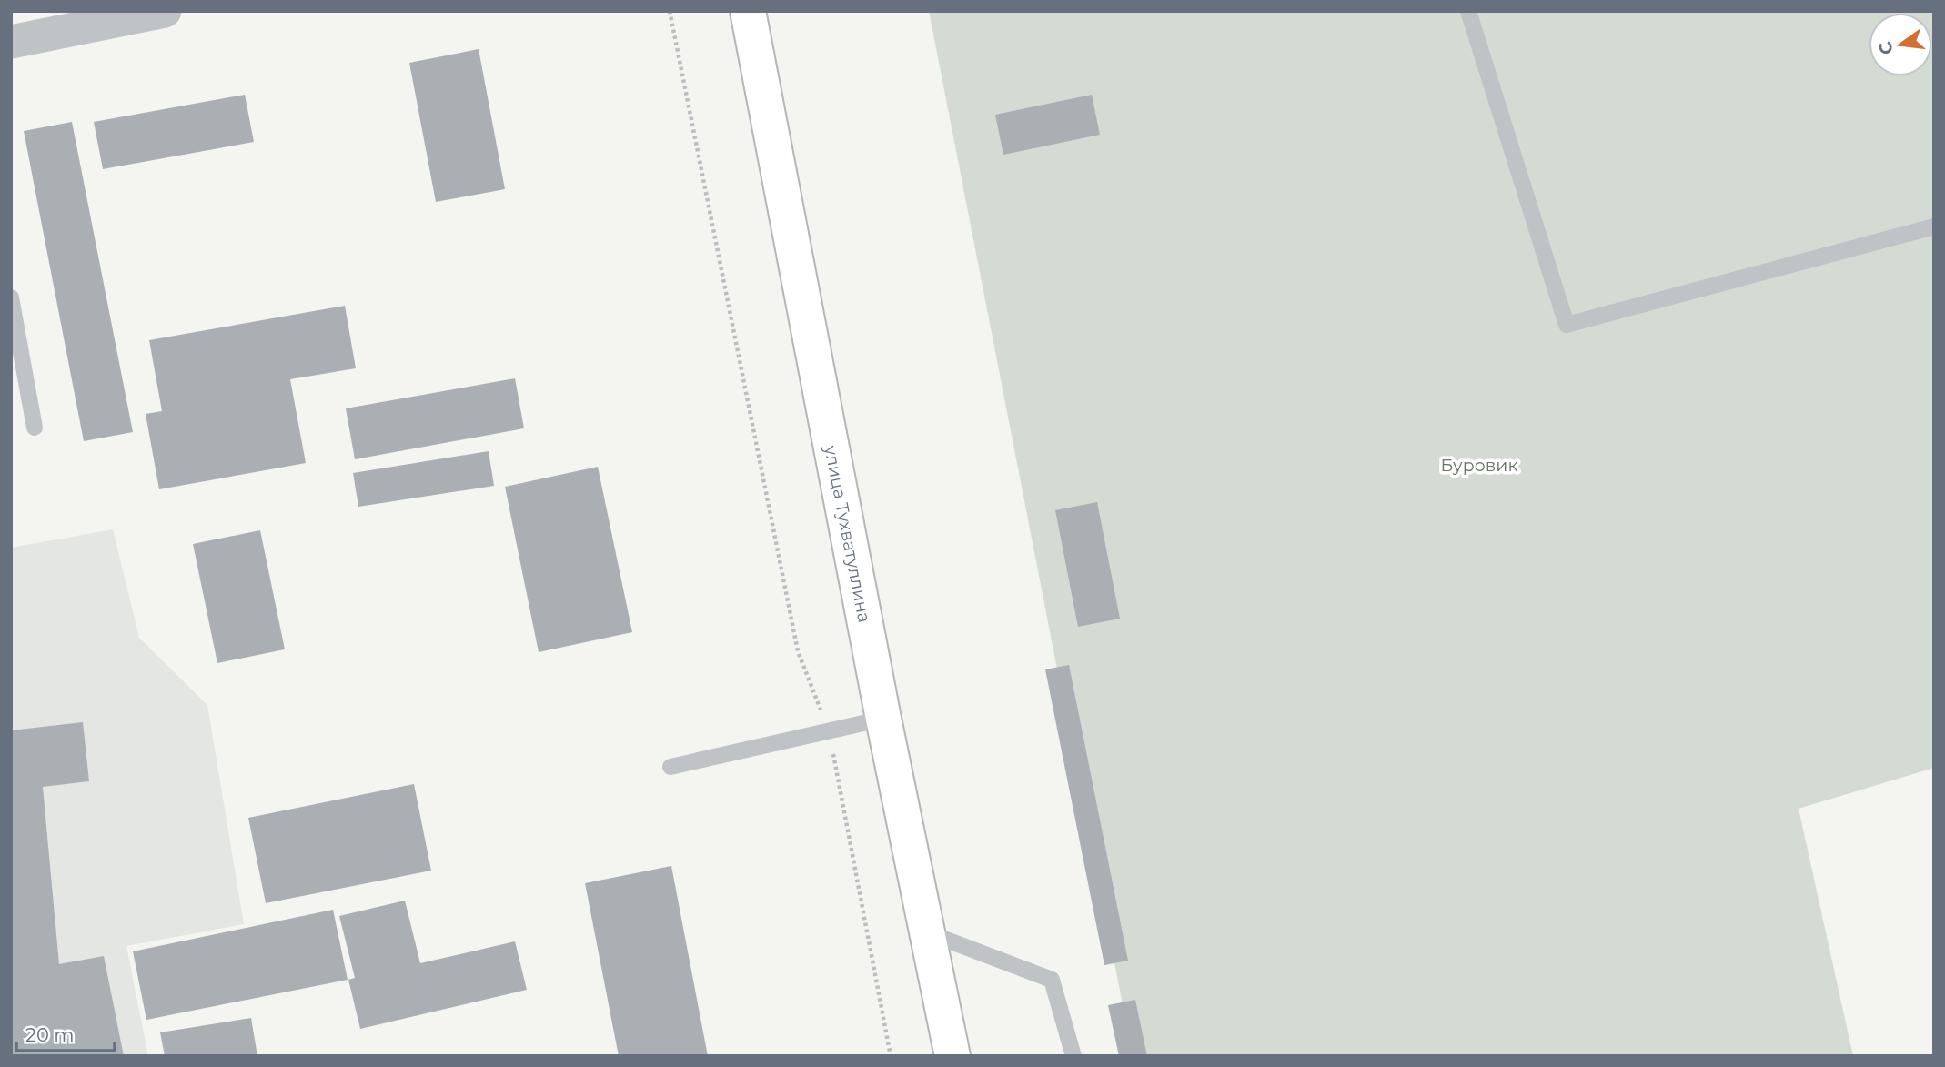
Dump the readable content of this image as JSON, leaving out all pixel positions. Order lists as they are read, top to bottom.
{
  "streets": {
    "main road": ["улица Тухватуллина"]
  },
  "parks": ["Буровик"],
  "scale_bar": "20 m",
  "north": "left"
}
